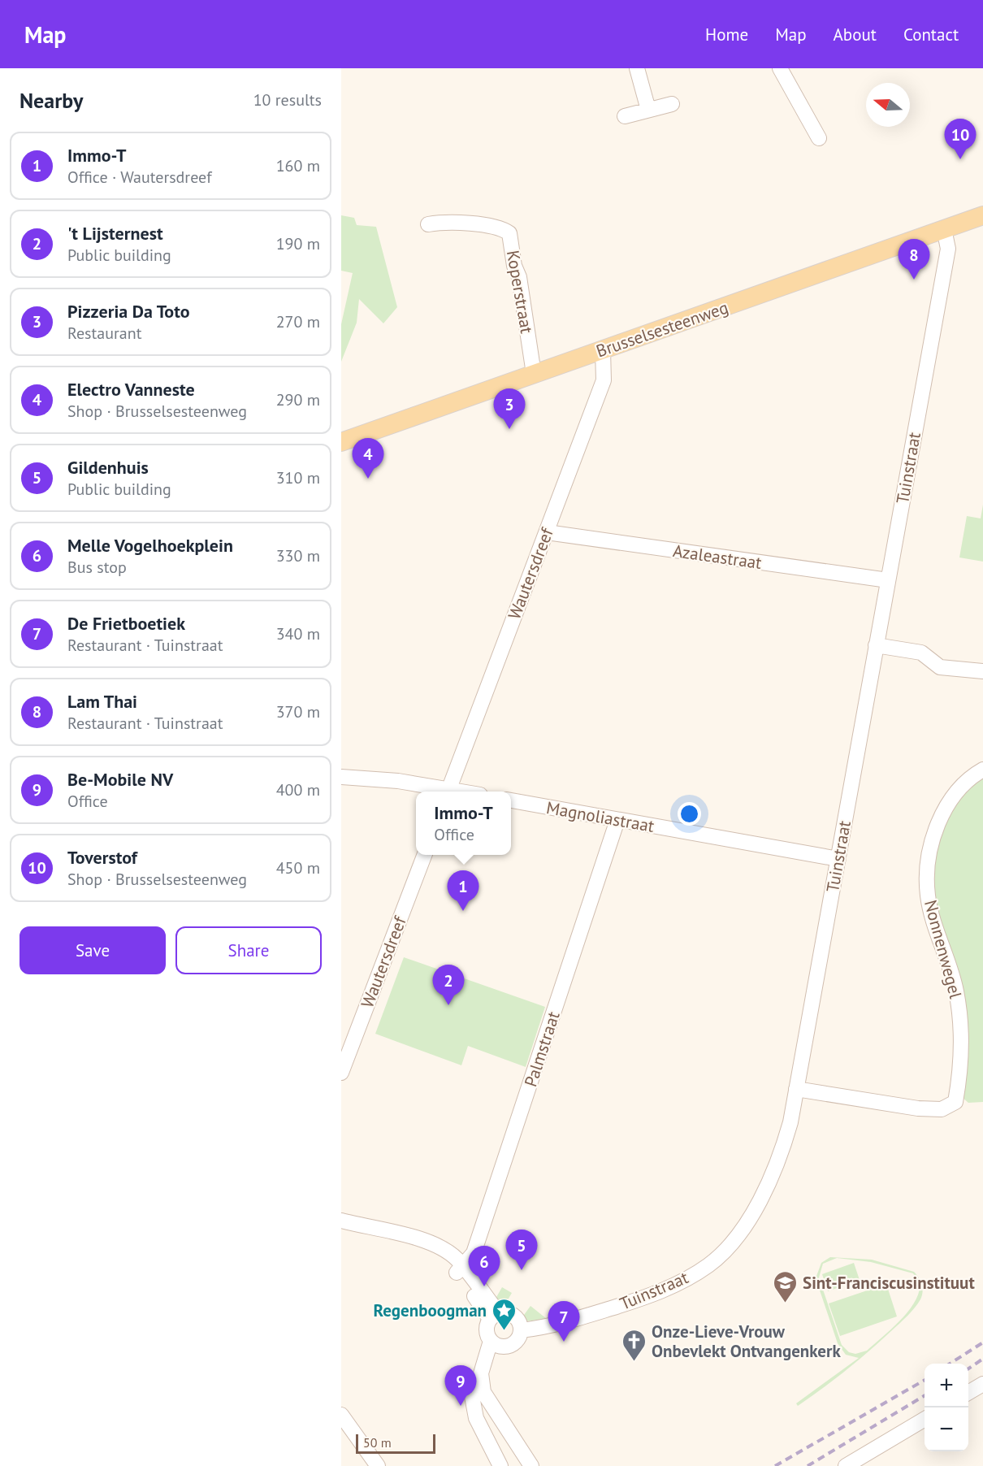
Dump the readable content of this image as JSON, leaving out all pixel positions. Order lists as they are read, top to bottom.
{
  "streets": {
    "main road": ["Brusselsesteenweg"],
    "street": [
      "Koperstraat",
      "Tuinstraat",
      "Azaleastraat",
      "Wautersdreef",
      "Magnoliastraat",
      "Nonnenwegel",
      "Palmstraat"
    ]
  },
  "crossings": [
    ["Koperstraat", "Brusselsesteenweg"],
    ["Brusselsesteenweg", "Tuinstraat"],
    ["Brusselsesteenweg", "Wautersdreef"],
    ["Tuinstraat", "Azaleastraat"],
    ["Tuinstraat", "Magnoliastraat"],
    ["Tuinstraat", "Nonnenwegel"],
    ["Azaleastraat", "Wautersdreef"],
    ["Magnoliastraat", "Palmstraat"]
  ],
  "places": {
    "school or university": ["Sint-Franciscusinstituut"],
    "place": ["Regenboogman"],
    "church": ["Onze-Lieve-Vrouw Onbevlekt Ontvangenkerk"]
  },
  "scale_bar": "50 m",
  "north": "left",
  "page": {
    "header": "Map",
    "nav": [
      "Home",
      "Map",
      "About",
      "Contact"
    ],
    "heading": ["Nearby", "10 results"],
    "pins": [
      "10",
      "8",
      "3",
      "4",
      "1",
      "2",
      "5",
      "6",
      "7",
      "9"
    ],
    "list": [
      {
        "mark": "1",
        "name": "Immo-T",
        "note": "Office · Wautersdreef",
        "value": "160 m"
      },
      {
        "mark": "2",
        "name": "'t Lijsternest",
        "note": "Public building",
        "value": "190 m"
      },
      {
        "mark": "3",
        "name": "Pizzeria Da Toto",
        "note": "Restaurant",
        "value": "270 m"
      },
      {
        "mark": "4",
        "name": "Electro Vanneste",
        "note": "Shop · Brusselsesteenweg",
        "value": "290 m"
      },
      {
        "mark": "5",
        "name": "Gildenhuis",
        "note": "Public building",
        "value": "310 m"
      },
      {
        "mark": "6",
        "name": "Melle Vogelhoekplein",
        "note": "Bus stop",
        "value": "330 m"
      },
      {
        "mark": "7",
        "name": "De Frietboetiek",
        "note": "Restaurant · Tuinstraat",
        "value": "340 m"
      },
      {
        "mark": "8",
        "name": "Lam Thai",
        "note": "Restaurant · Tuinstraat",
        "value": "370 m"
      },
      {
        "mark": "9",
        "name": "Be-Mobile NV",
        "note": "Office",
        "value": "400 m"
      },
      {
        "mark": "10",
        "name": "Toverstof",
        "note": "Shop · Brusselsesteenweg",
        "value": "450 m"
      }
    ],
    "popup": ["Immo-T", "Office"],
    "buttons": ["Save", "Share"],
    "map_buttons": ["+", "−"],
    "scale": "50 m"
  }
}
